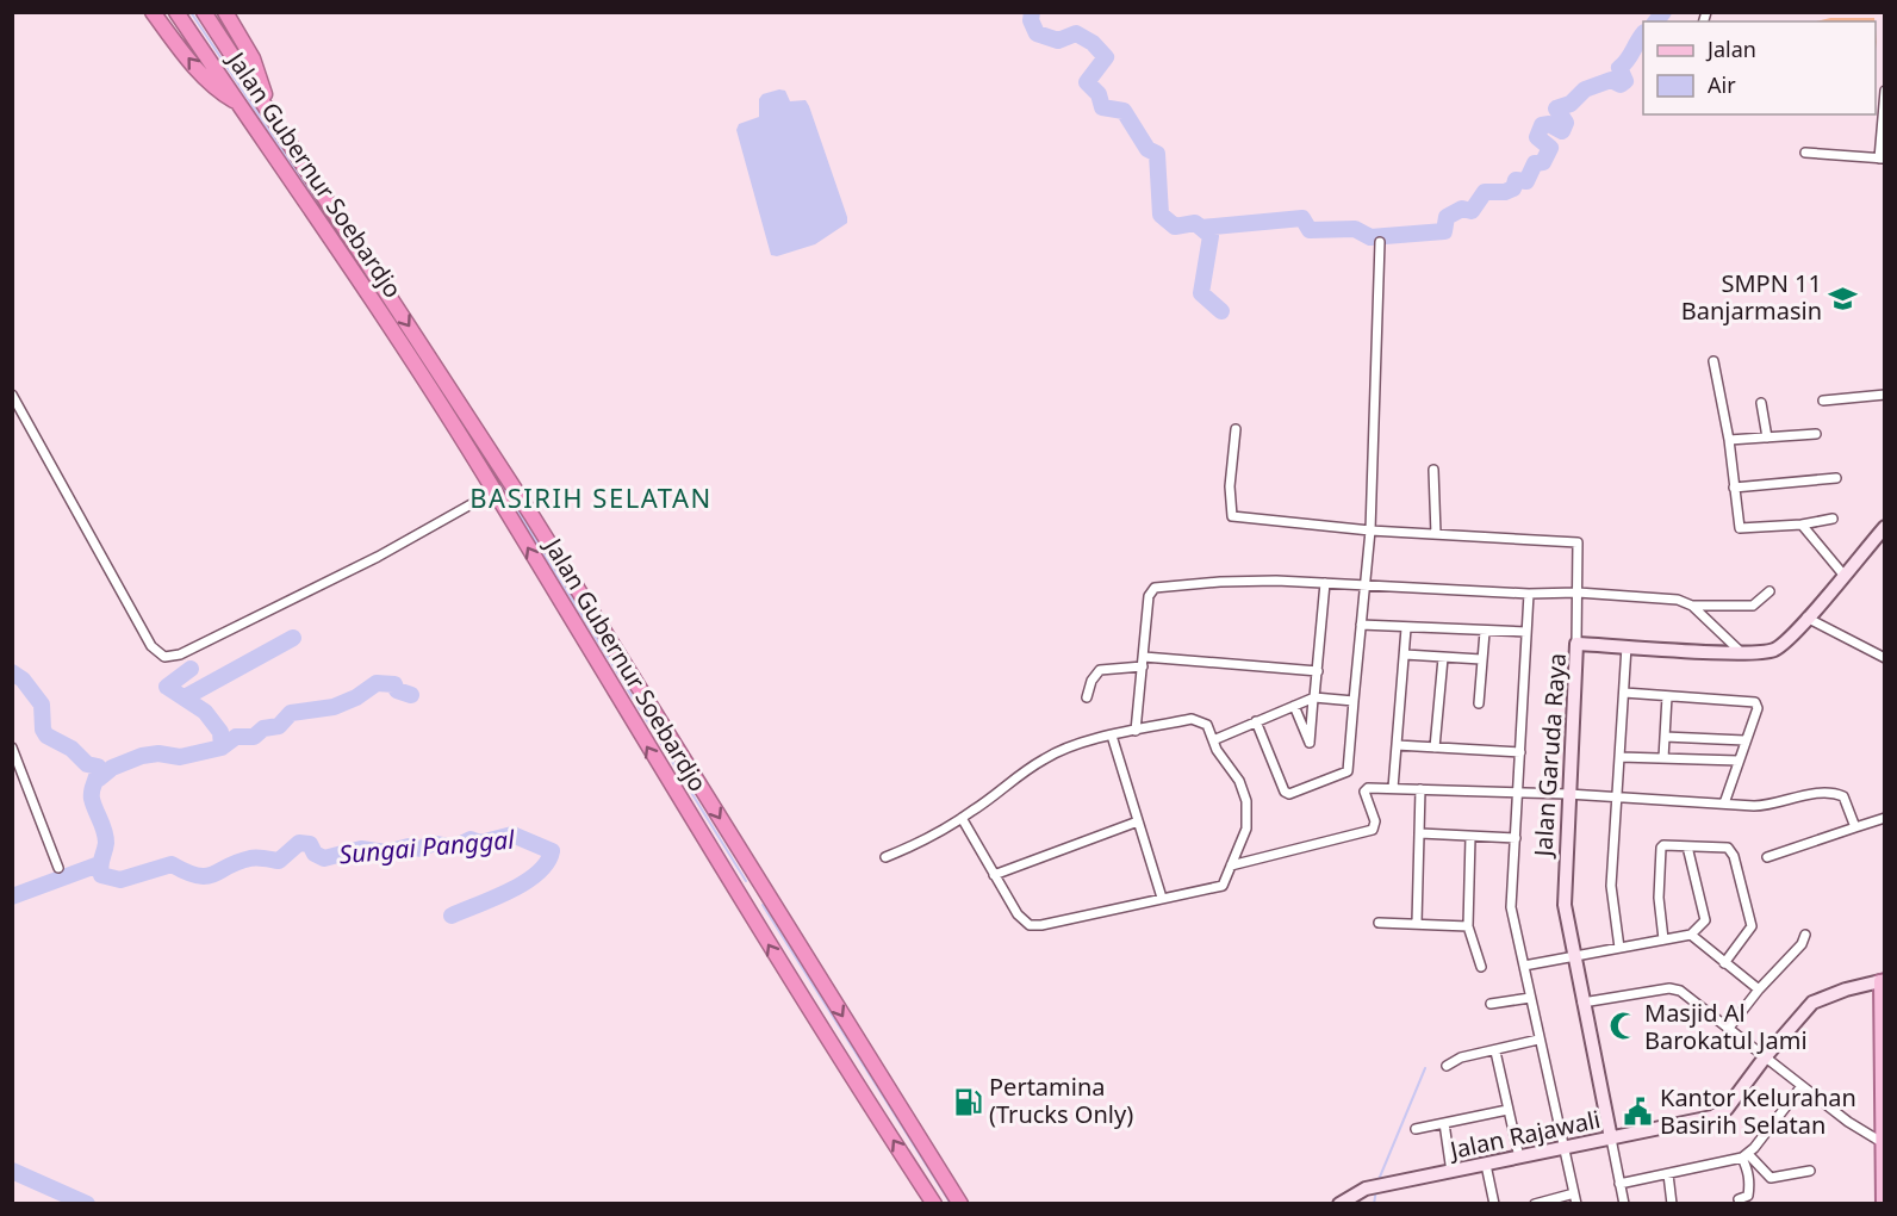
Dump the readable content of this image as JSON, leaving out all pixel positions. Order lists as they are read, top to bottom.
{
  "streets": {
    "highway": ["Jalan Gubernur Soebardjo"],
    "street": ["Jalan Garuda Raya", "Jalan Rajawali"]
  },
  "crossings": [
    ["Jalan Garuda Raya", "Jalan Rajawali"]
  ],
  "districts": ["BASIRIH SELATAN"],
  "water": ["Sungai Panggal"],
  "places": {
    "school or university": ["SMPN 11 Banjarmasin"],
    "mosque": ["Masjid Al Barokatul Jami"],
    "fuel station": ["Pertamina (Trucks Only)"],
    "public building": ["Kantor Kelurahan Basirih Selatan"]
  },
  "legend": ["Jalan", "Air"]
}
